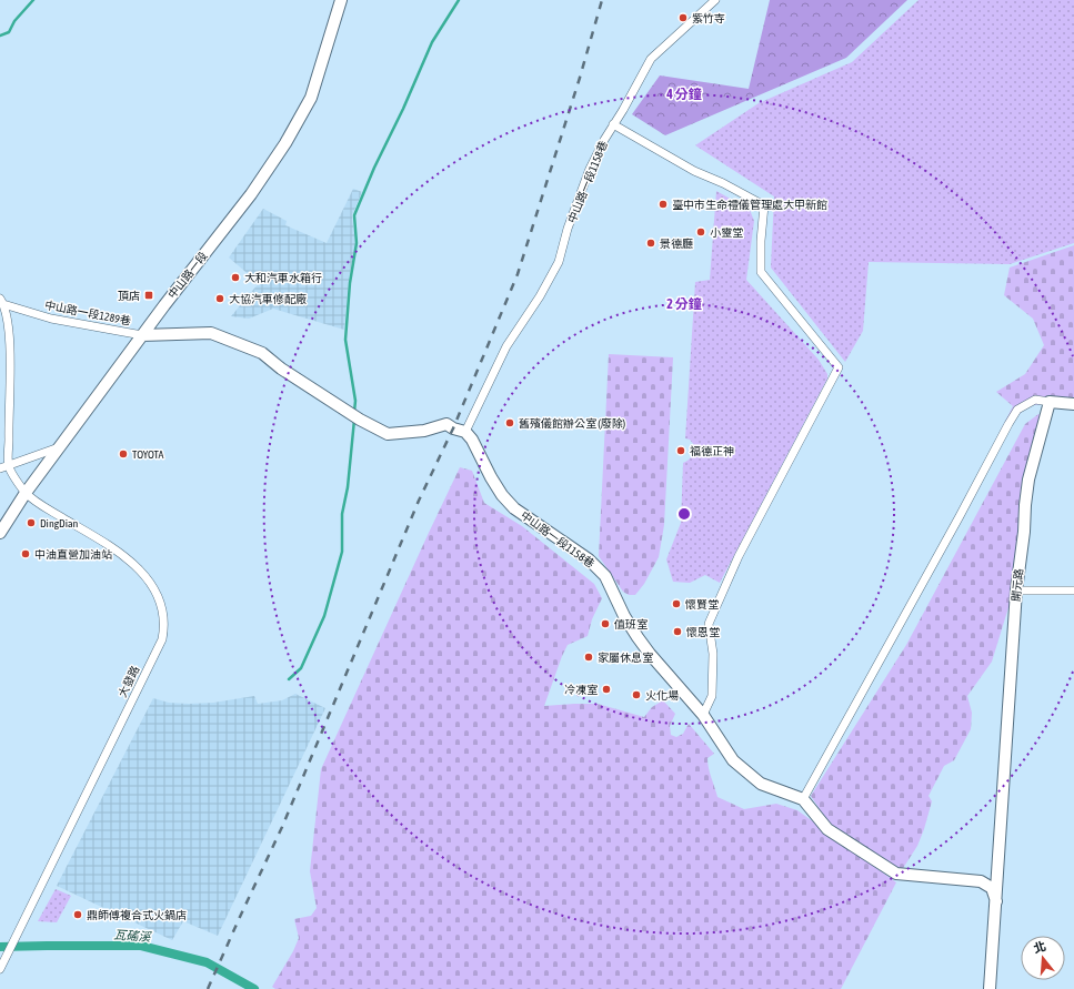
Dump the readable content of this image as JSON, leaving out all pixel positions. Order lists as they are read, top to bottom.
{
  "streets": {
    "street": [
      "中山路一段1158巷",
      "中山路一段",
      "中山路一段1289巷",
      "開元路",
      "大發路"
    ]
  },
  "crossings": [
    ["中山路一段", "中山路一段1289巷"],
    ["中山路一段", "大發路"]
  ],
  "water": ["瓦磘溪"],
  "places": {
    "other": [
      "紫竹寺",
      "臺中市生命禮儀管理處大甲新館",
      "小靈堂",
      "景德廳",
      "大和汽車水箱行",
      "大協汽車修配廠",
      "舊殯儀館辦公室 (廢除)",
      "福德正神",
      "TOYOTA",
      "DingDian",
      "中油直營加油站",
      "懷賢堂",
      "值班室",
      "懷恩堂",
      "家屬休息室",
      "冷凍室",
      "火化場",
      "鼎師傅複合式火鍋店"
    ],
    "transit": ["頂店"]
  },
  "north": "top",
  "rings": ["4 分鐘", "2 分鐘"]
}
